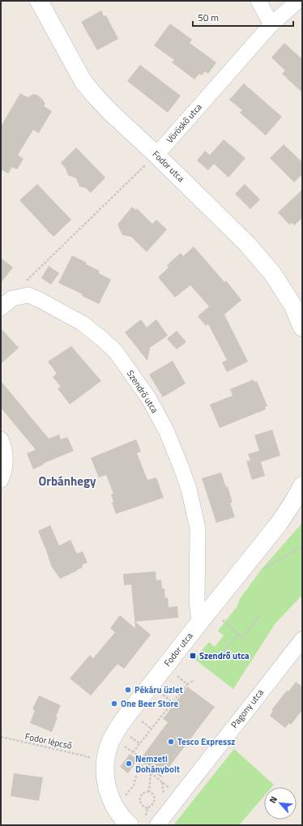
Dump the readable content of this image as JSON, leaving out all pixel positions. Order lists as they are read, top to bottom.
{
  "streets": {
    "street": [
      "Vöröskő utca",
      "Fodor utca",
      "Szendrő utca",
      "Pagony utca"
    ],
    "path": ["Fodor lépcső"]
  },
  "crossings": [
    ["Vöröskő utca", "Fodor utca"],
    ["Fodor utca", "Szendrő utca"],
    ["Fodor utca", "Pagony utca"]
  ],
  "districts": ["Orbánhegy"],
  "places": {
    "transit": ["Szendrő utca"],
    "other": [
      "Pékáru üzlet",
      "One Beer Store",
      "Tesco Expressz",
      "Nemzeti Dohánybolt"
    ]
  },
  "scale_bar": "50 m",
  "north": "top left"
}
